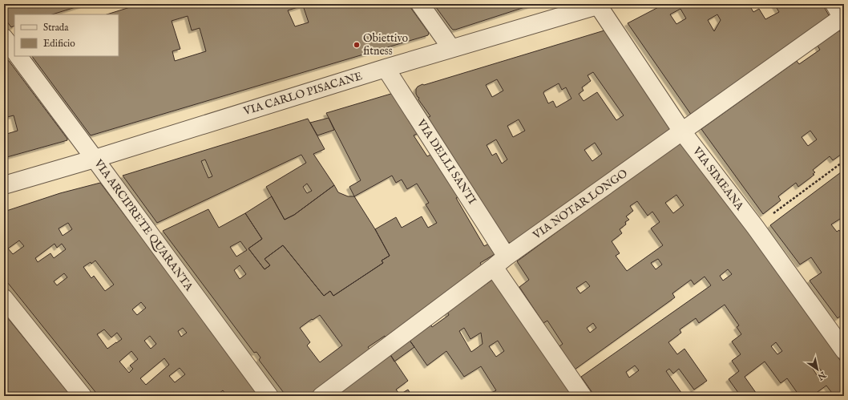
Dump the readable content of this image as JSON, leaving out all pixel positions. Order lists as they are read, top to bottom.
{
  "streets": {
    "street": [
      "VIA CARLO PISACANE",
      "VIA DELLI SANTI",
      "VIA SIMEANA",
      "VIA NOTAR LONGO",
      "VIA ARCIPRETE QUARANTA"
    ]
  },
  "crossings": [
    ["VIA CARLO PISACANE", "VIA DELLI SANTI"],
    ["VIA CARLO PISACANE", "VIA SIMEANA"],
    ["VIA CARLO PISACANE", "VIA ARCIPRETE QUARANTA"],
    ["VIA DELLI SANTI", "VIA NOTAR LONGO"],
    ["VIA SIMEANA", "VIA NOTAR LONGO"]
  ],
  "places": ["Obiettivo fitness"],
  "legend": ["Strada", "Edificio"],
  "north": "bottom right"
}
